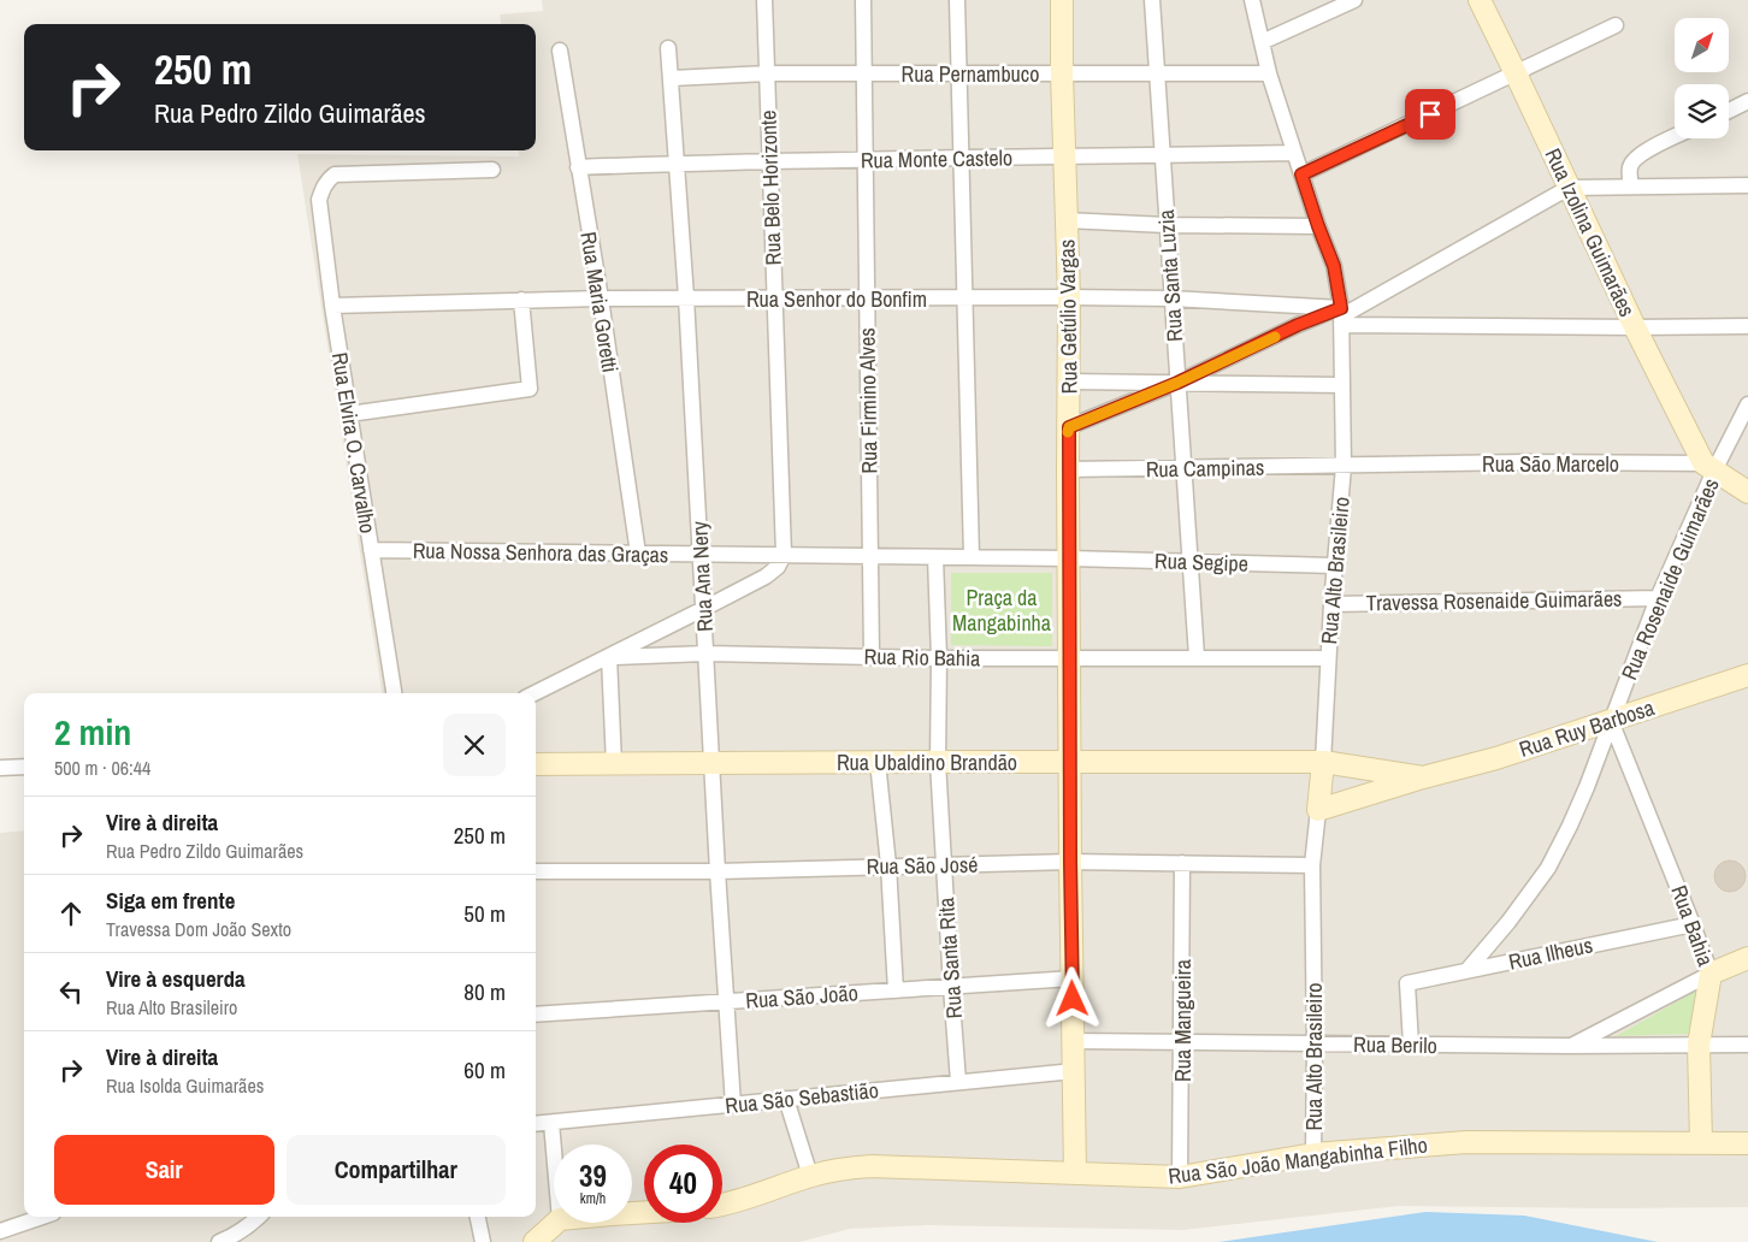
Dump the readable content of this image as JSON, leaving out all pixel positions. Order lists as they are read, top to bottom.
{
  "streets": {
    "street": [
      "Rua Pernambuco",
      "Rua Monte Castelo",
      "Rua Belo Horizonte",
      "Rua Izolina Guimarães",
      "Rua Santa Luzia",
      "Rua Senhor do Bonfim",
      "Rua Maria Goretti",
      "Rua Getúlio Vargas",
      "Rua Firmino Alves",
      "Rua Elvira O. Carvalho",
      "Rua São Marcelo",
      "Rua Campinas",
      "Rua Nossa Senhora das Graças",
      "Rua Segipe",
      "Rua Alto Brasileiro",
      "Rua Ana Nery",
      "Rua Rosenaide Guimarães",
      "Travessa Rosenaide Guimarães",
      "Rua Rio Bahia",
      "Rua Ruy Barbosa",
      "Rua Ubaldino Brandão",
      "Rua São José",
      "Rua Bahia",
      "Rua Ilheus",
      "Rua Santa Rita",
      "Rua São João",
      "Rua Mangueira",
      "Rua Berilo",
      "Rua São Sebastião",
      "Rua São João Mangabinha Filho"
    ]
  },
  "crossings": [
    ["Rua Pernambuco", "Rua Belo Horizonte"],
    ["Rua Pernambuco", "Rua Santa Luzia"],
    ["Rua Pernambuco", "Rua Getúlio Vargas"],
    ["Rua Pernambuco", "Rua Firmino Alves"],
    ["Rua Pernambuco", "Rua Alto Brasileiro"],
    ["Rua Pernambuco", "Rua Ana Nery"],
    ["Rua Monte Castelo", "Rua Belo Horizonte"],
    ["Rua Monte Castelo", "Rua Santa Luzia"],
    ["Rua Monte Castelo", "Rua Maria Goretti"],
    ["Rua Monte Castelo", "Rua Getúlio Vargas"],
    ["Rua Monte Castelo", "Rua Firmino Alves"],
    ["Rua Monte Castelo", "Rua Alto Brasileiro"],
    ["Rua Monte Castelo", "Rua Ana Nery"],
    ["Rua Belo Horizonte", "Rua Senhor do Bonfim"],
    ["Rua Belo Horizonte", "Rua Nossa Senhora das Graças"],
    ["Rua Izolina Guimarães", "Rua Senhor do Bonfim"],
    ["Rua Izolina Guimarães", "Rua São Marcelo"],
    ["Rua Izolina Guimarães", "Rua Rosenaide Guimarães"],
    ["Rua Santa Luzia", "Rua Senhor do Bonfim"],
    ["Rua Santa Luzia", "Rua Campinas"],
    ["Rua Santa Luzia", "Rua Segipe"],
    ["Rua Santa Luzia", "Rua Rio Bahia"],
    ["Rua Senhor do Bonfim", "Rua Maria Goretti"],
    ["Rua Senhor do Bonfim", "Rua Getúlio Vargas"],
    ["Rua Senhor do Bonfim", "Rua Firmino Alves"],
    ["Rua Senhor do Bonfim", "Rua Elvira O. Carvalho"],
    ["Rua Senhor do Bonfim", "Rua Alto Brasileiro"],
    ["Rua Senhor do Bonfim", "Rua Ana Nery"],
    ["Rua Maria Goretti", "Rua Nossa Senhora das Graças"],
    ["Rua Getúlio Vargas", "Rua Campinas"],
    ["Rua Getúlio Vargas", "Rua Nossa Senhora das Graças"],
    ["Rua Getúlio Vargas", "Rua Segipe"],
    ["Rua Getúlio Vargas", "Rua Rio Bahia"],
    ["Rua Getúlio Vargas", "Rua Ubaldino Brandão"],
    ["Rua Getúlio Vargas", "Rua São José"],
    ["Rua Getúlio Vargas", "Rua São João"],
    ["Rua Getúlio Vargas", "Rua Berilo"],
    ["Rua Getúlio Vargas", "Rua São Sebastião"],
    ["Rua Getúlio Vargas", "Rua São João Mangabinha Filho"],
    ["Rua Firmino Alves", "Rua Nossa Senhora das Graças"],
    ["Rua Firmino Alves", "Rua Rio Bahia"],
    ["Rua Elvira O. Carvalho", "Rua Nossa Senhora das Graças"],
    ["Rua São Marcelo", "Rua Campinas"],
    ["Rua São Marcelo", "Rua Alto Brasileiro"],
    ["Rua São Marcelo", "Rua Rosenaide Guimarães"],
    ["Rua Campinas", "Rua Alto Brasileiro"],
    ["Rua Nossa Senhora das Graças", "Rua Segipe"],
    ["Rua Nossa Senhora das Graças", "Rua Ana Nery"],
    ["Rua Nossa Senhora das Graças", "Rua Santa Rita"],
    ["Rua Segipe", "Rua Alto Brasileiro"],
    ["Rua Alto Brasileiro", "Travessa Rosenaide Guimarães"],
    ["Rua Alto Brasileiro", "Rua Rio Bahia"],
    ["Rua Alto Brasileiro", "Rua Ruy Barbosa"],
    ["Rua Alto Brasileiro", "Rua Ubaldino Brandão"],
    ["Rua Alto Brasileiro", "Rua São José"],
    ["Rua Alto Brasileiro", "Rua Berilo"],
    ["Rua Alto Brasileiro", "Rua São João Mangabinha Filho"],
    ["Rua Ana Nery", "Rua Rio Bahia"],
    ["Rua Ana Nery", "Rua Ubaldino Brandão"],
    ["Rua Ana Nery", "Rua São José"],
    ["Rua Ana Nery", "Rua São João"],
    ["Rua Ana Nery", "Rua São Sebastião"],
    ["Rua Rosenaide Guimarães", "Travessa Rosenaide Guimarães"],
    ["Rua Rosenaide Guimarães", "Rua Ruy Barbosa"],
    ["Rua Rosenaide Guimarães", "Rua Bahia"],
    ["Rua Rosenaide Guimarães", "Rua Ilheus"],
    ["Rua Rio Bahia", "Rua Santa Rita"],
    ["Rua Ruy Barbosa", "Rua Ubaldino Brandão"],
    ["Rua Ruy Barbosa", "Rua Bahia"],
    ["Rua Ubaldino Brandão", "Rua Santa Rita"],
    ["Rua São José", "Rua Santa Rita"],
    ["Rua São José", "Rua Mangueira"],
    ["Rua Bahia", "Rua Ilheus"],
    ["Rua Bahia", "Rua Berilo"],
    ["Rua Bahia", "Rua São João Mangabinha Filho"],
    ["Rua Ilheus", "Rua Berilo"],
    ["Rua Santa Rita", "Rua São João"],
    ["Rua Santa Rita", "Rua São Sebastião"],
    ["Rua Mangueira", "Rua Berilo"],
    ["Rua Mangueira", "Rua São João Mangabinha Filho"]
  ],
  "parks": ["Praça da Mangabinha"],
  "north": "top right",
  "page": {
    "turn": ["250 m", "Rua Pedro Zildo Guimarães"],
    "heading": ["2 min", "500 m · 06:44"],
    "list": [
      {
        "name": "Vire à direita",
        "note": "Rua Pedro Zildo Guimarães",
        "value": "250 m"
      },
      {
        "name": "Siga em frente",
        "note": "Travessa Dom João Sexto",
        "value": "50 m"
      },
      {
        "name": "Vire à esquerda",
        "note": "Rua Alto Brasileiro",
        "value": "80 m"
      },
      {
        "name": "Vire à direita",
        "note": "Rua Isolda Guimarães",
        "value": "60 m"
      }
    ],
    "buttons": ["Sair", "Compartilhar"],
    "speed": "39 km/h",
    "limit": "40"
  }
}
